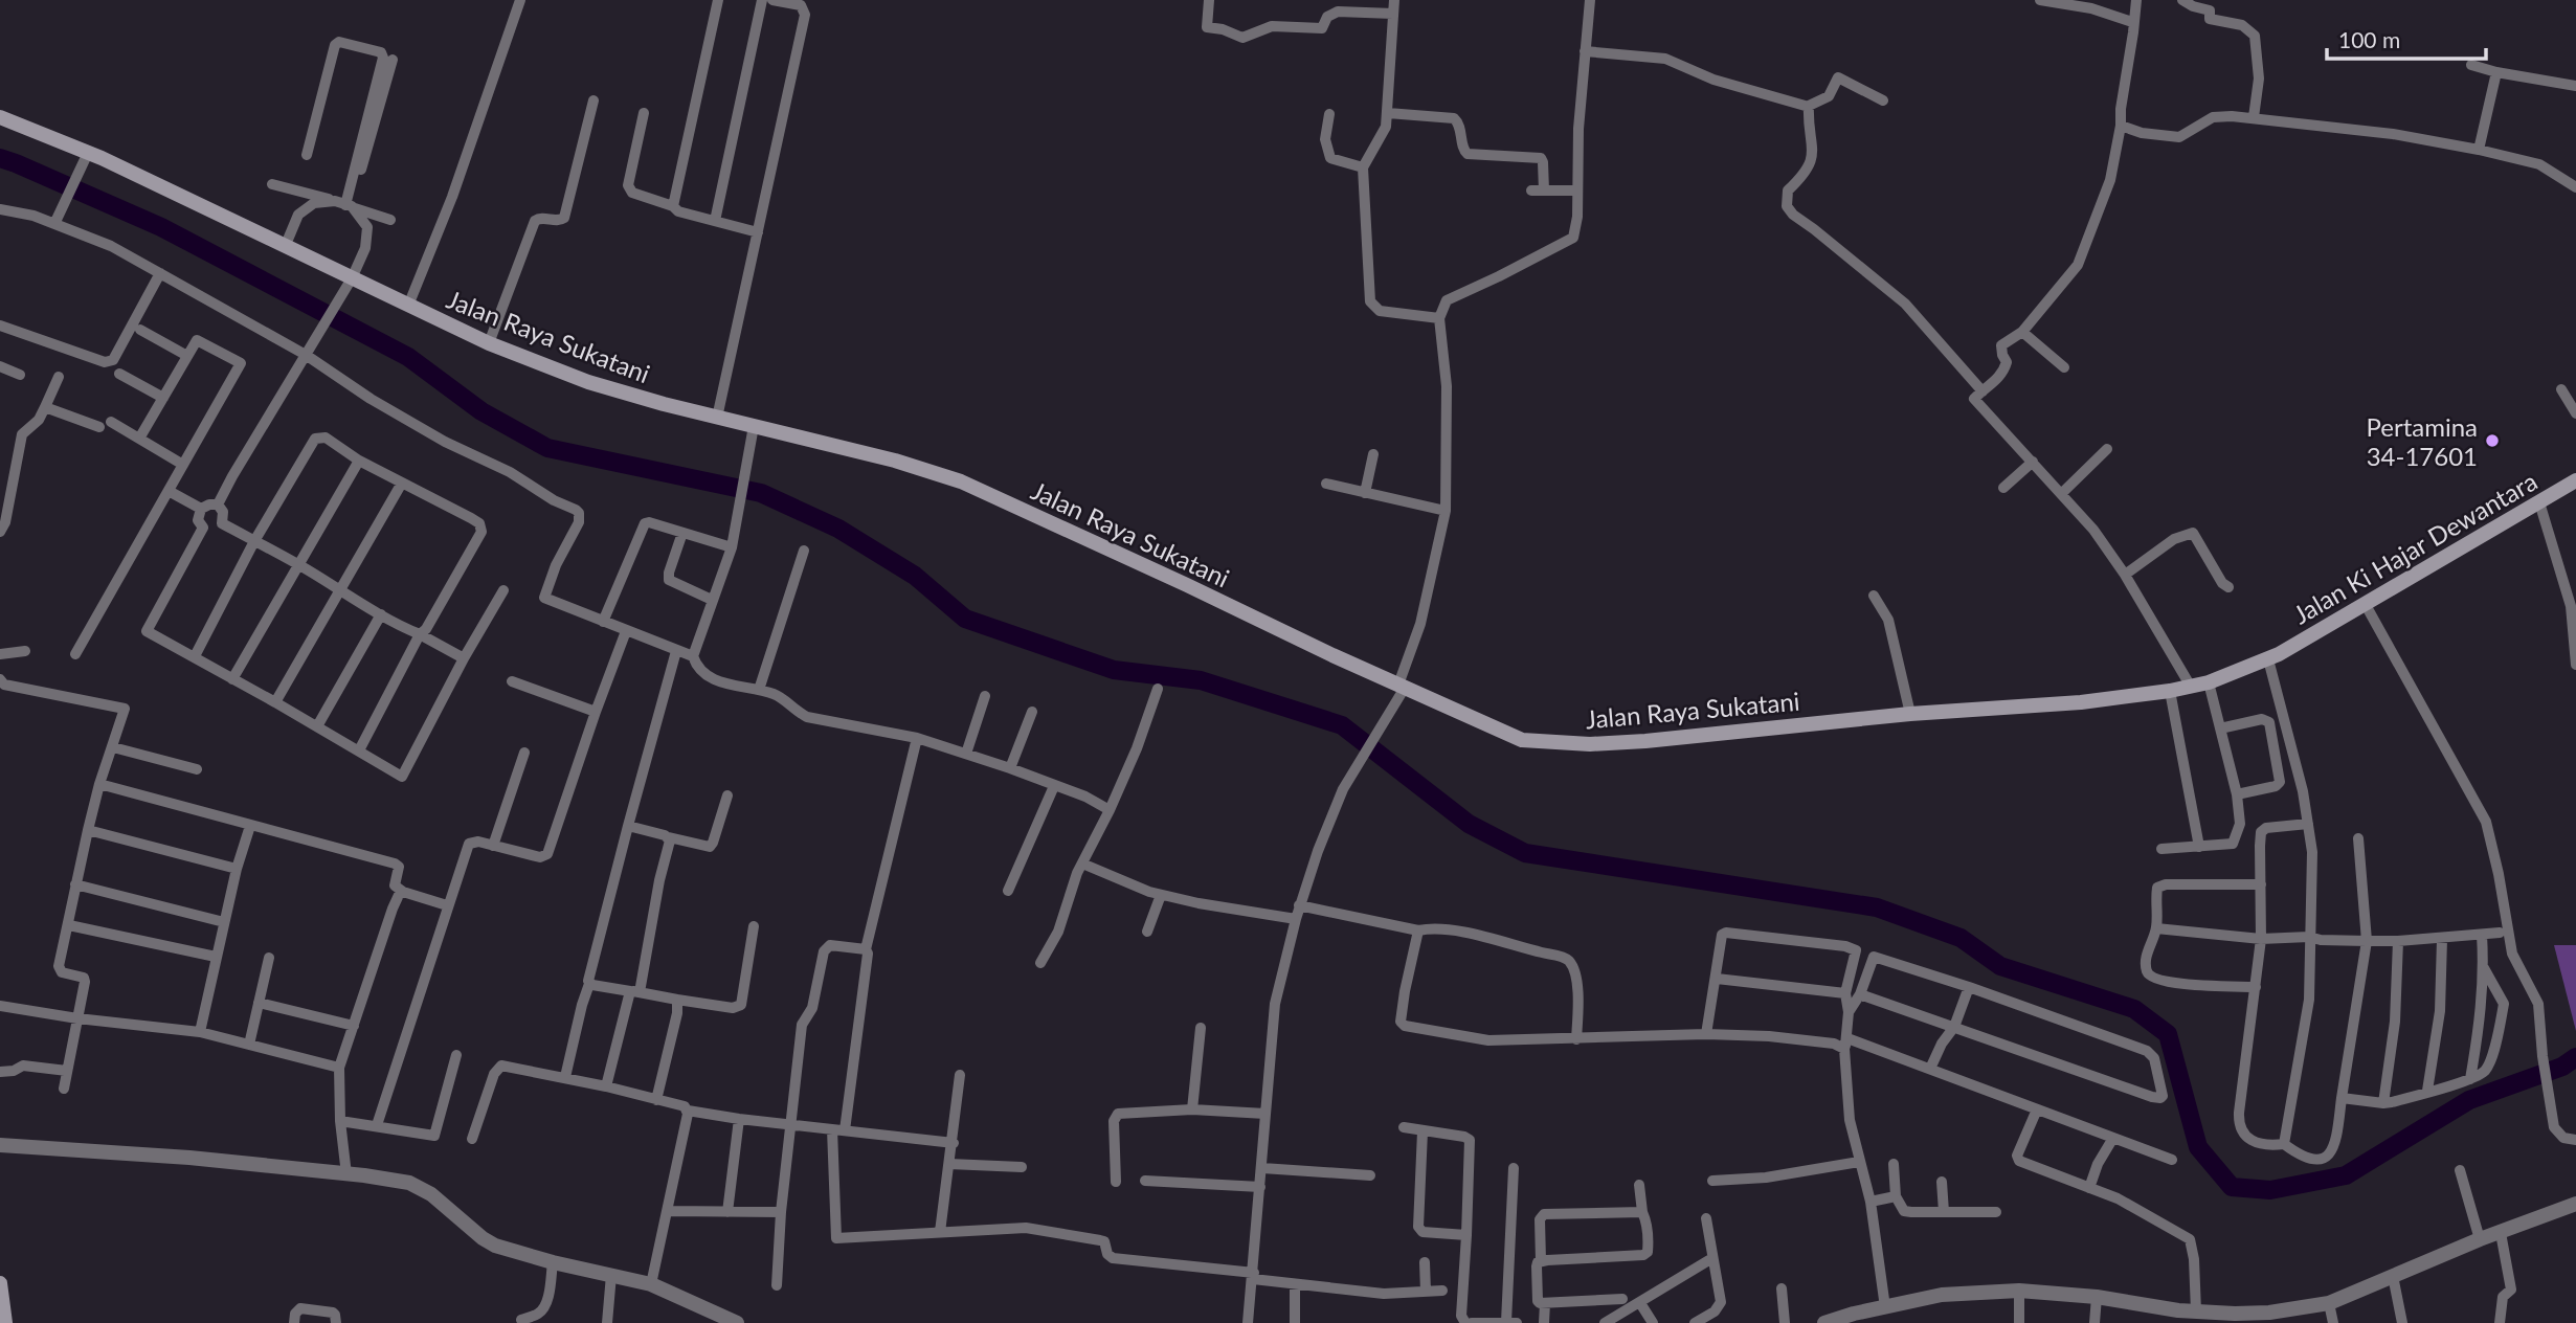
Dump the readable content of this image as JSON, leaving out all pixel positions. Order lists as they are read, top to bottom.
{
  "streets": {
    "main road": ["Jalan Raya Sukatani", "Jalan Ki Hajar Dewantara"]
  },
  "crossings": [
    ["Jalan Raya Sukatani", "Jalan Ki Hajar Dewantara"]
  ],
  "places": ["Pertamina 34-17601"],
  "scale_bar": "100 m"
}
